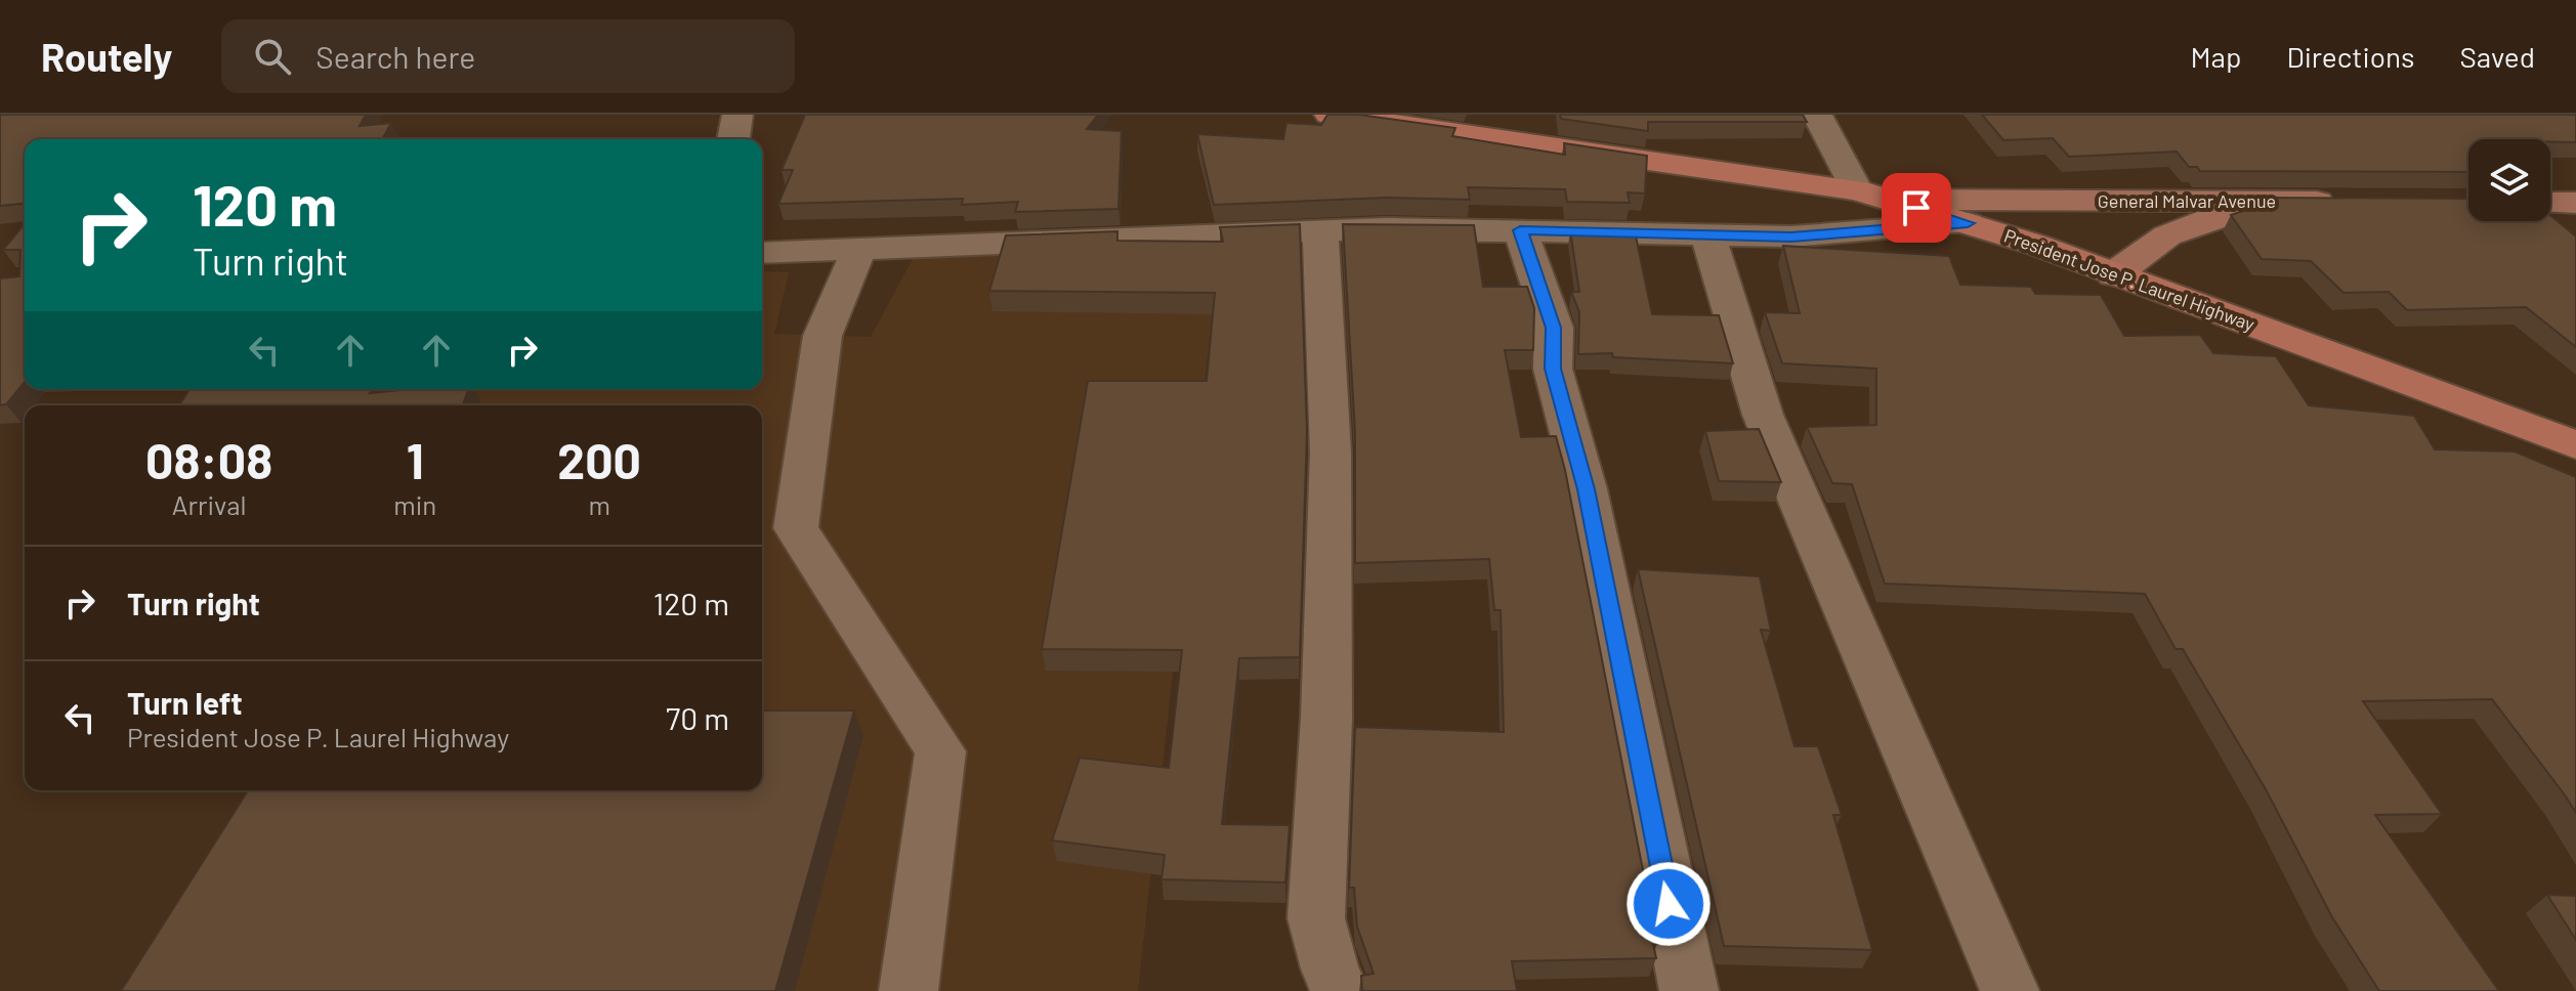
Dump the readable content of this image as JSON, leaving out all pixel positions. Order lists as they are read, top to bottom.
{
  "streets": {
    "highway": ["President Jose P. Laurel Highway"],
    "main road": ["General Malvar Avenue"]
  },
  "crossings": [
    ["General Malvar Avenue", "President Jose P. Laurel Highway"]
  ],
  "page": {
    "header": "Routely",
    "search": "Search here",
    "nav": ["Map", "Directions", "Saved"],
    "turn": ["120 m", "Turn right"],
    "eta": [
      "08:08",
      "Arrival",
      "1",
      "min",
      "200",
      "m"
    ],
    "list": [
      {
        "name": "Turn right",
        "value": "120 m"
      },
      {
        "name": "Turn left",
        "note": "President Jose P. Laurel Highway",
        "value": "70 m"
      }
    ]
  }
}
